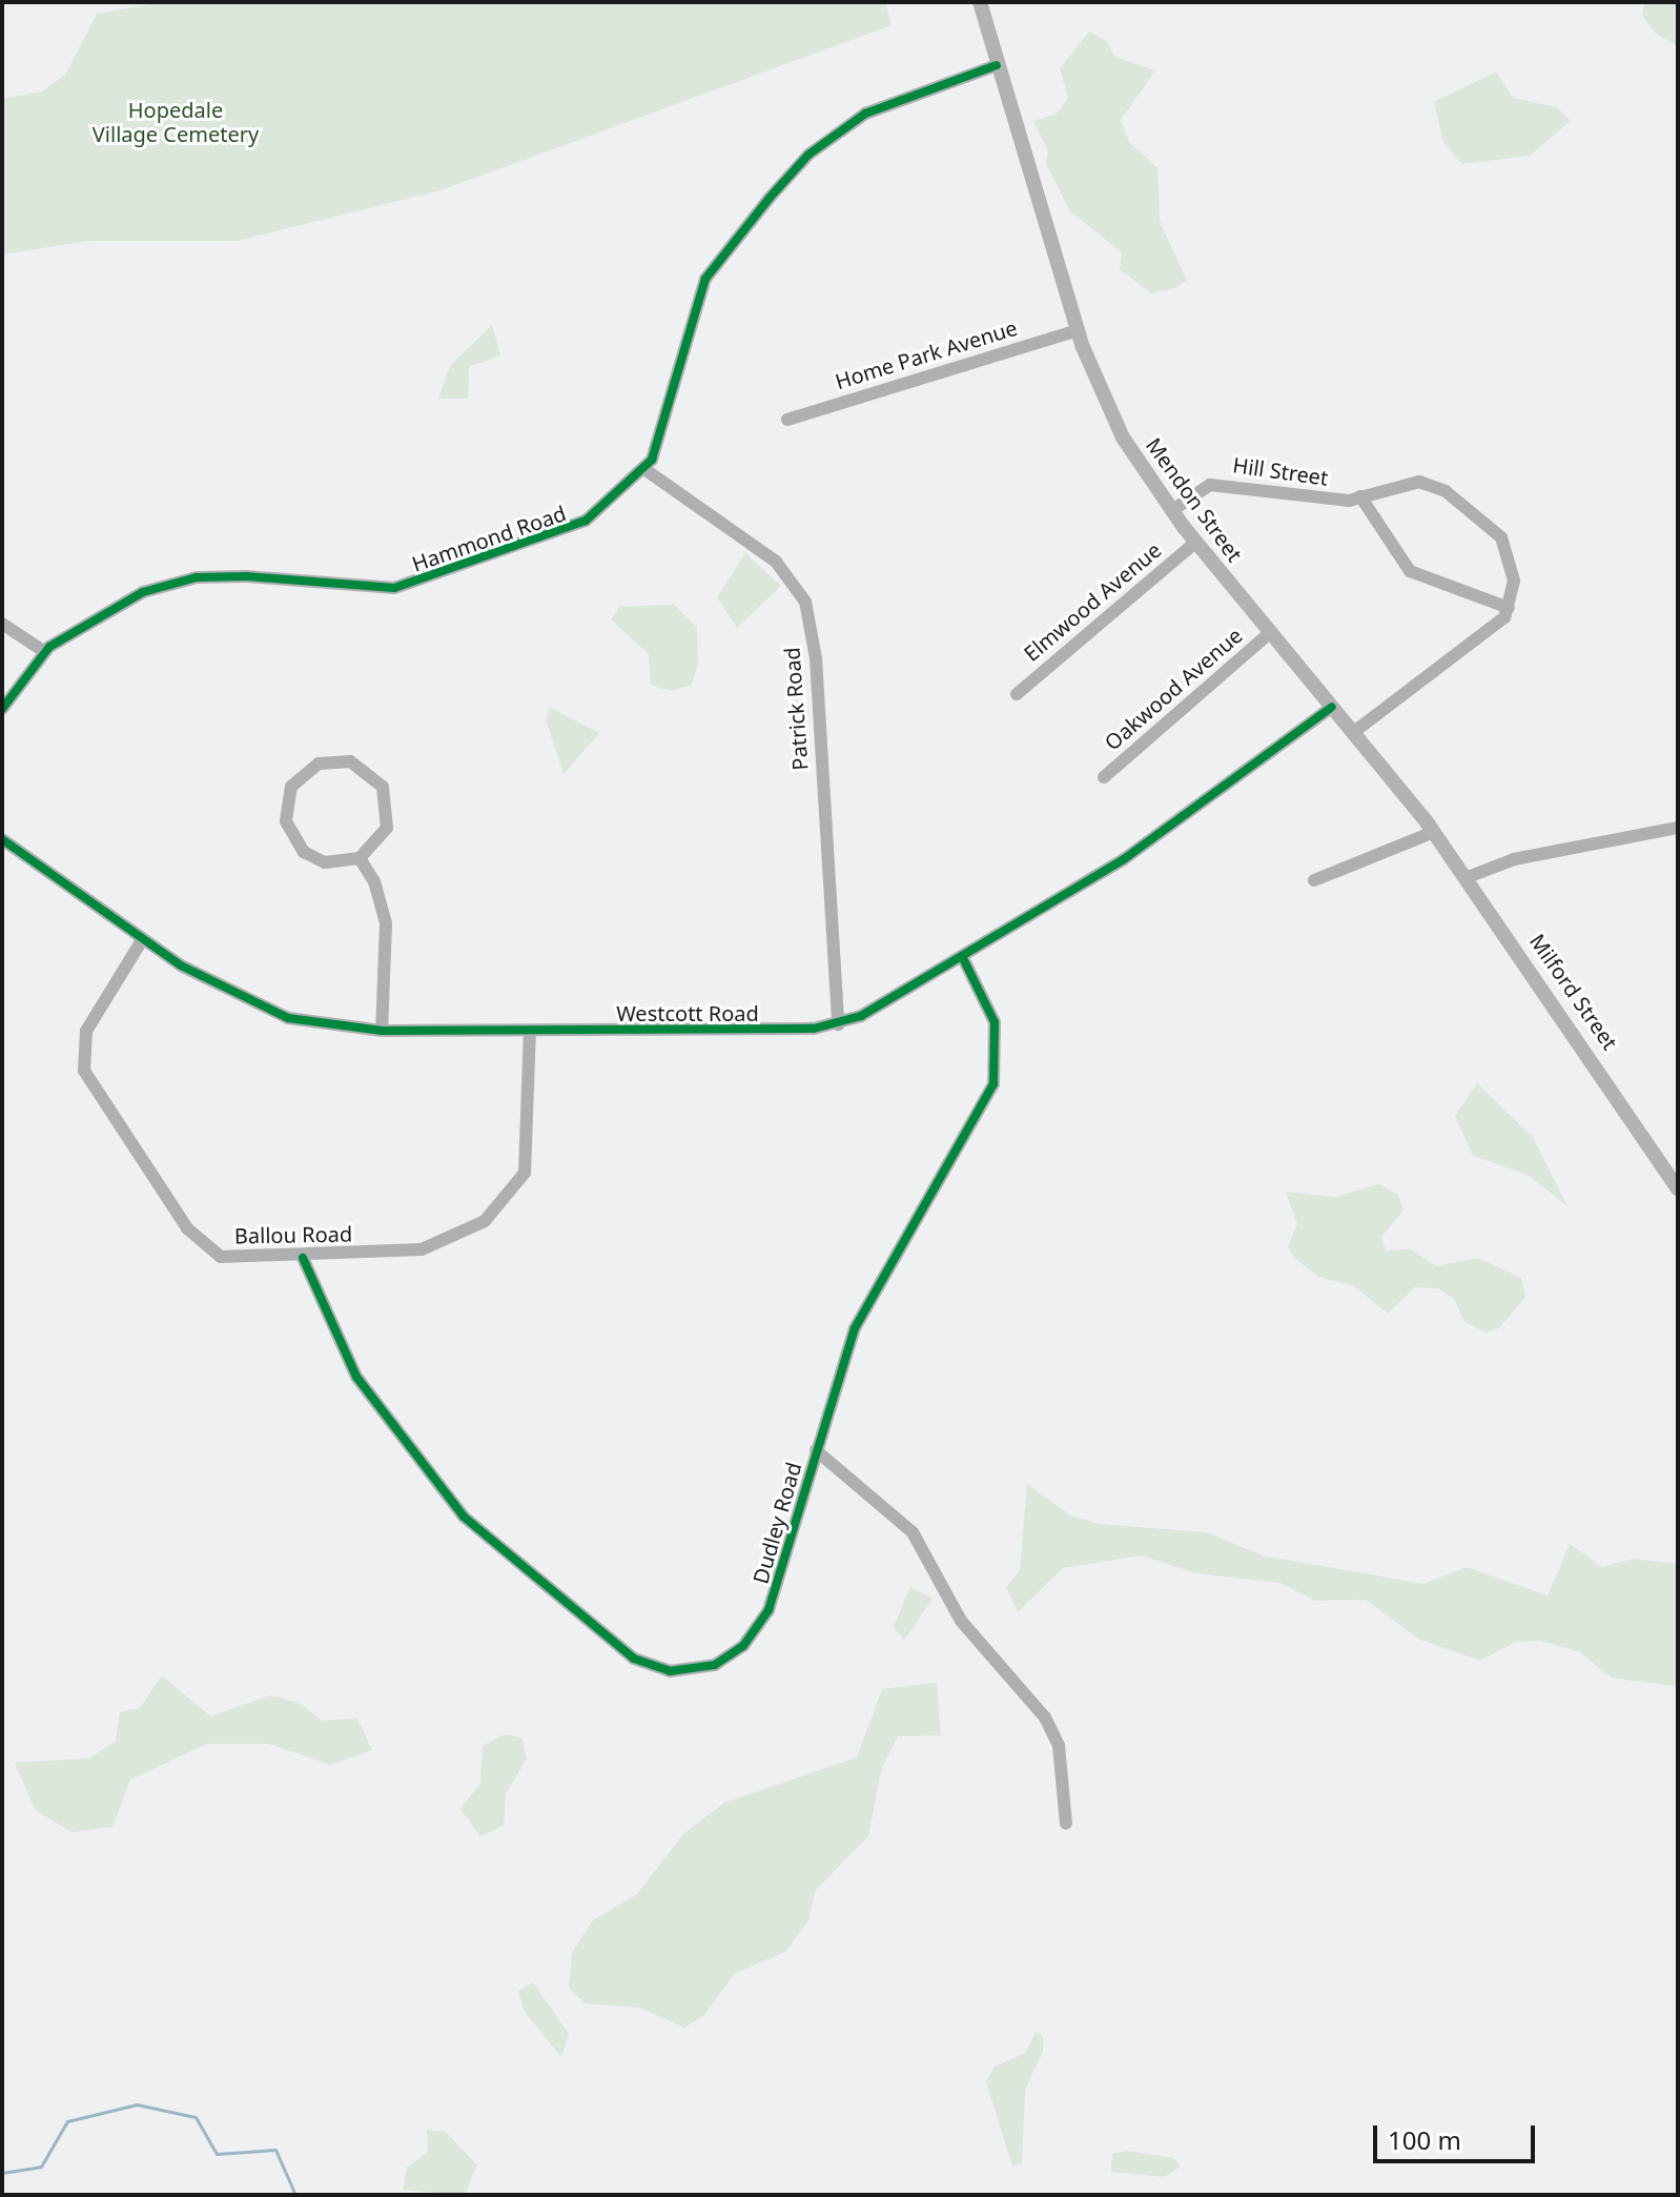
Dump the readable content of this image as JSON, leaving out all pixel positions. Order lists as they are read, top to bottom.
{
  "streets": {
    "main road": ["Mendon Street", "Milford Street"],
    "street": [
      "Home Park Avenue",
      "Hill Street",
      "Hammond Road",
      "Elmwood Avenue",
      "Oakwood Avenue",
      "Patrick Road",
      "Westcott Road",
      "Ballou Road",
      "Dudley Road"
    ]
  },
  "crossings": [
    ["Home Park Avenue", "Mendon Street"],
    ["Hill Street", "Mendon Street"],
    ["Mendon Street", "Hammond Road"],
    ["Mendon Street", "Elmwood Avenue"],
    ["Mendon Street", "Oakwood Avenue"],
    ["Mendon Street", "Milford Street"],
    ["Mendon Street", "Westcott Road"],
    ["Hammond Road", "Patrick Road"],
    ["Patrick Road", "Westcott Road"],
    ["Westcott Road", "Ballou Road"],
    ["Westcott Road", "Dudley Road"],
    ["Ballou Road", "Dudley Road"]
  ],
  "parks": ["Hopedale Village Cemetery"],
  "scale_bar": "100 m"
}
